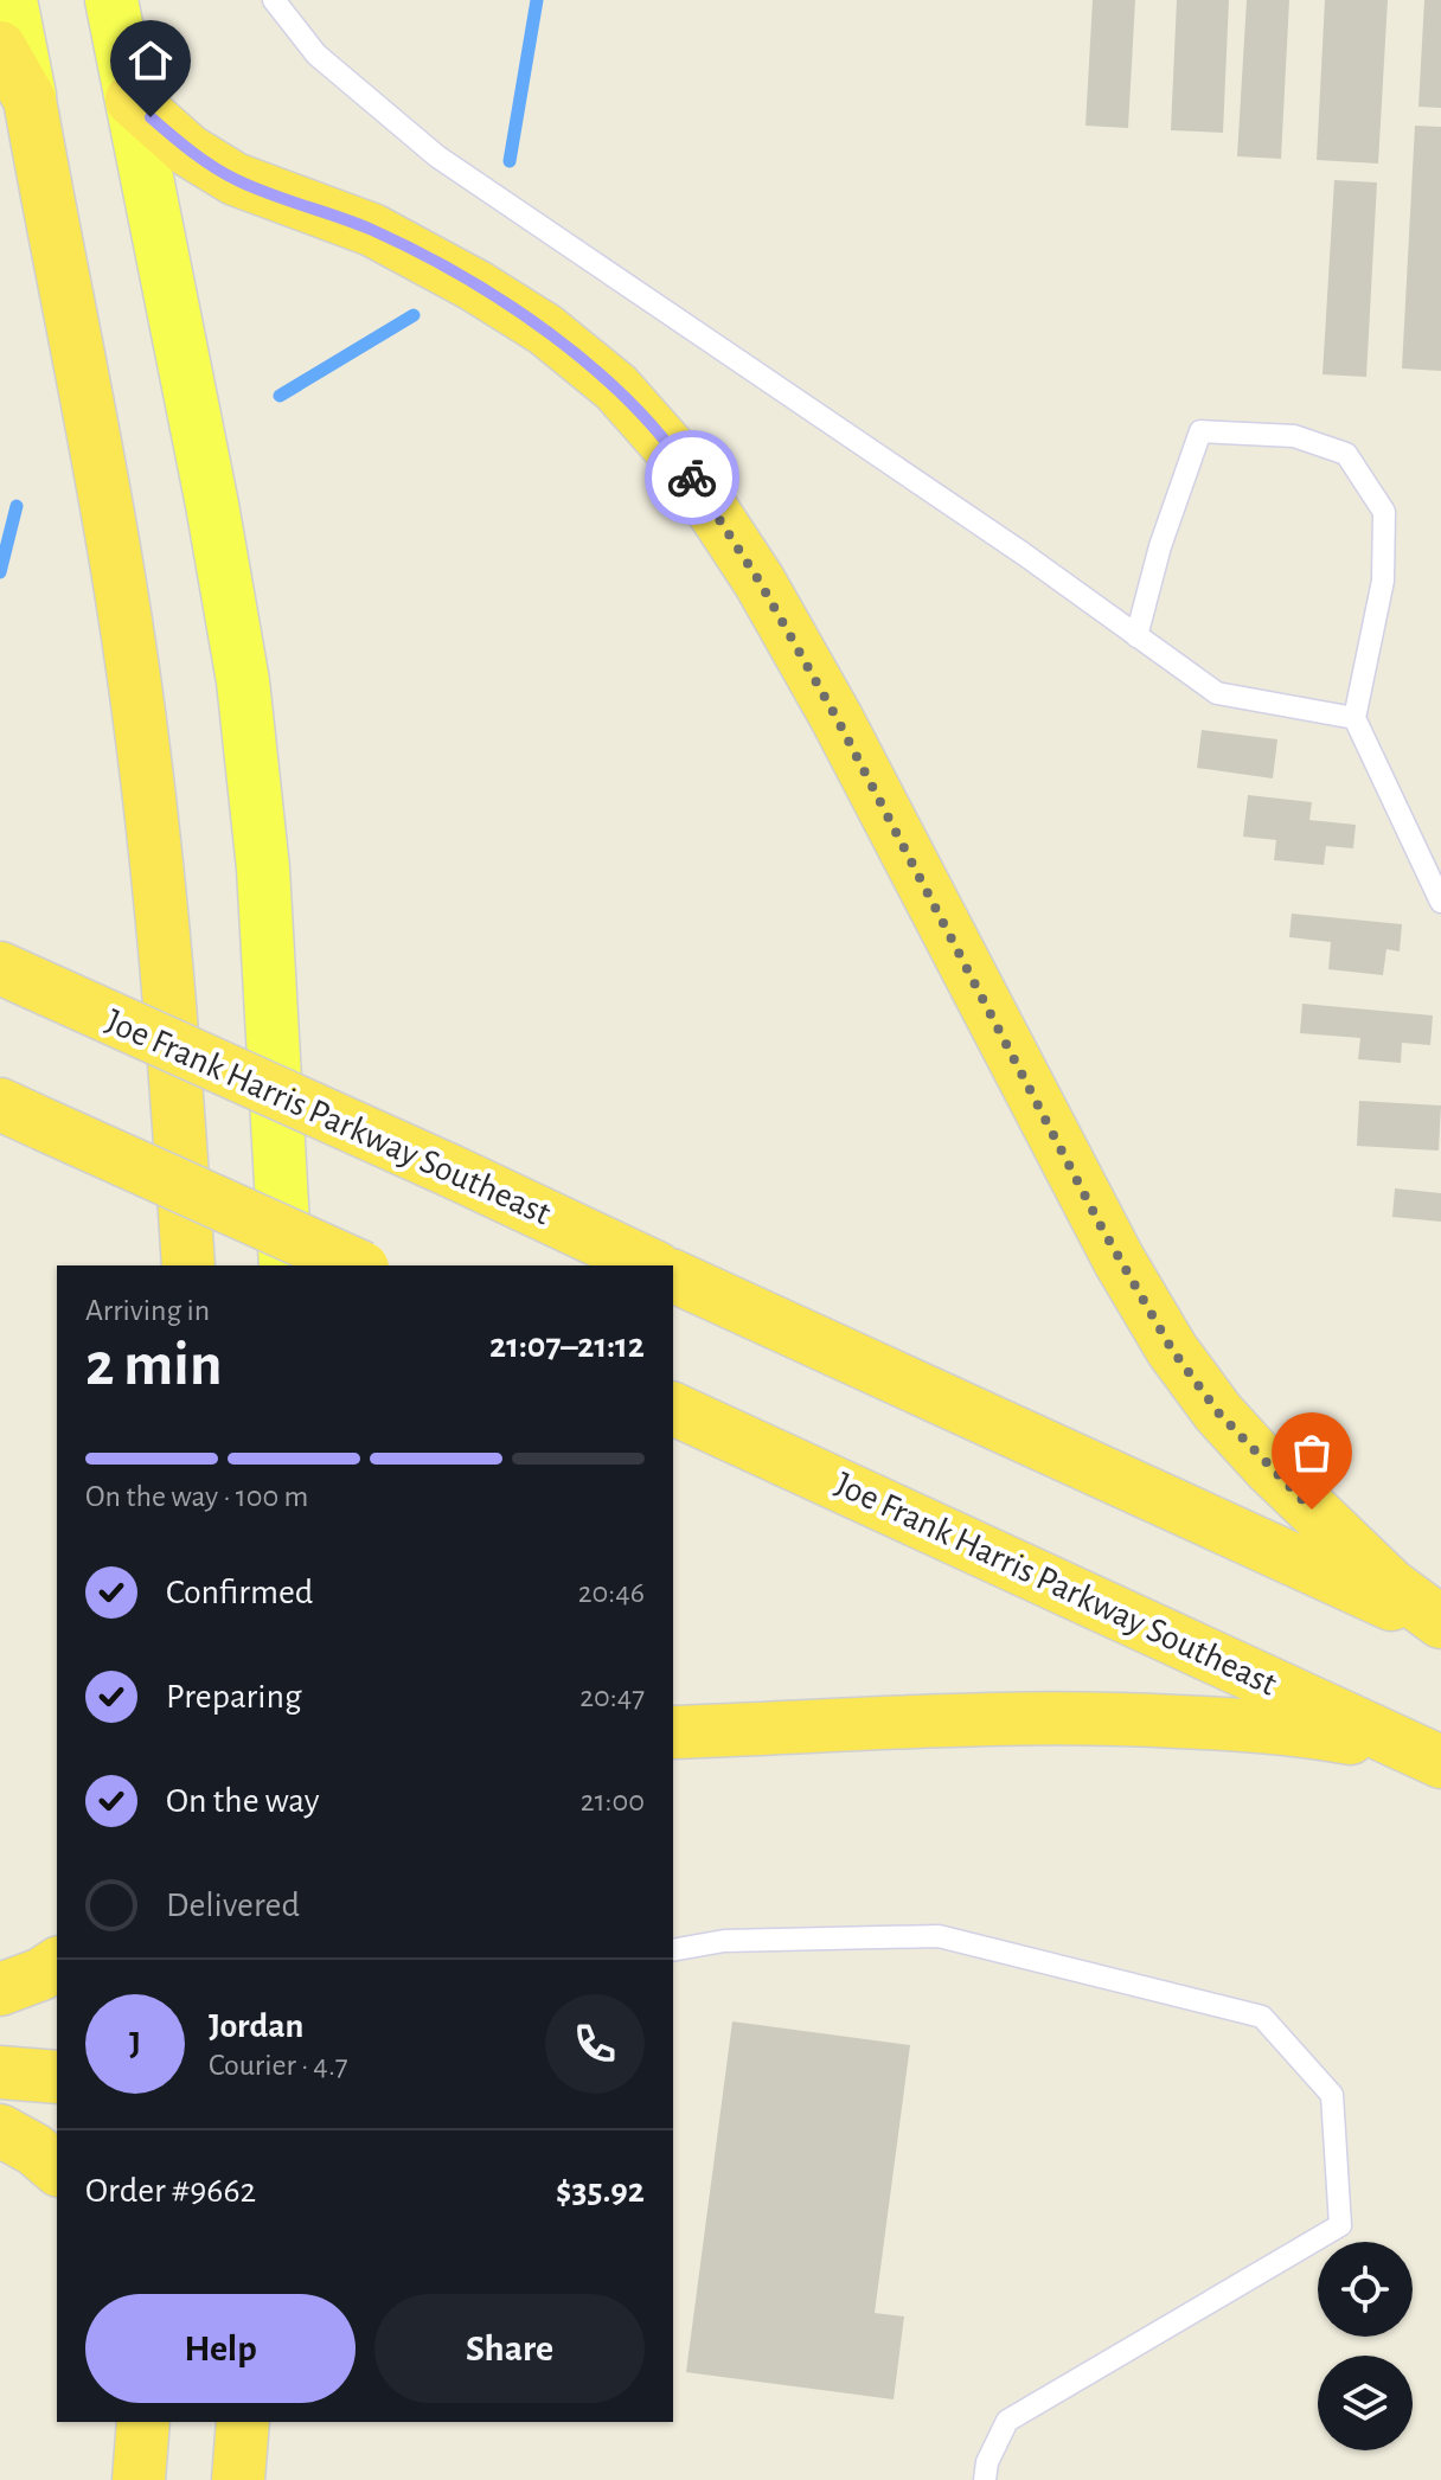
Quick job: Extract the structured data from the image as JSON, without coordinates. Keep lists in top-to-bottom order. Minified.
{"streets":{"highway":["Joe Frank Harris Parkway Southeast"]},"page":{"heading":["2 min","Arriving in","21:07–21:12"],"panel":["Jordan","Courier · 4.7","Order #9662","$35.92"],"bar":"On the way · 100 m","list":[["Confirmed","20:46"],["Preparing","20:47"],["On the way","21:00"],"Delivered"],"round":"J","buttons":["Help","Share"]}}
